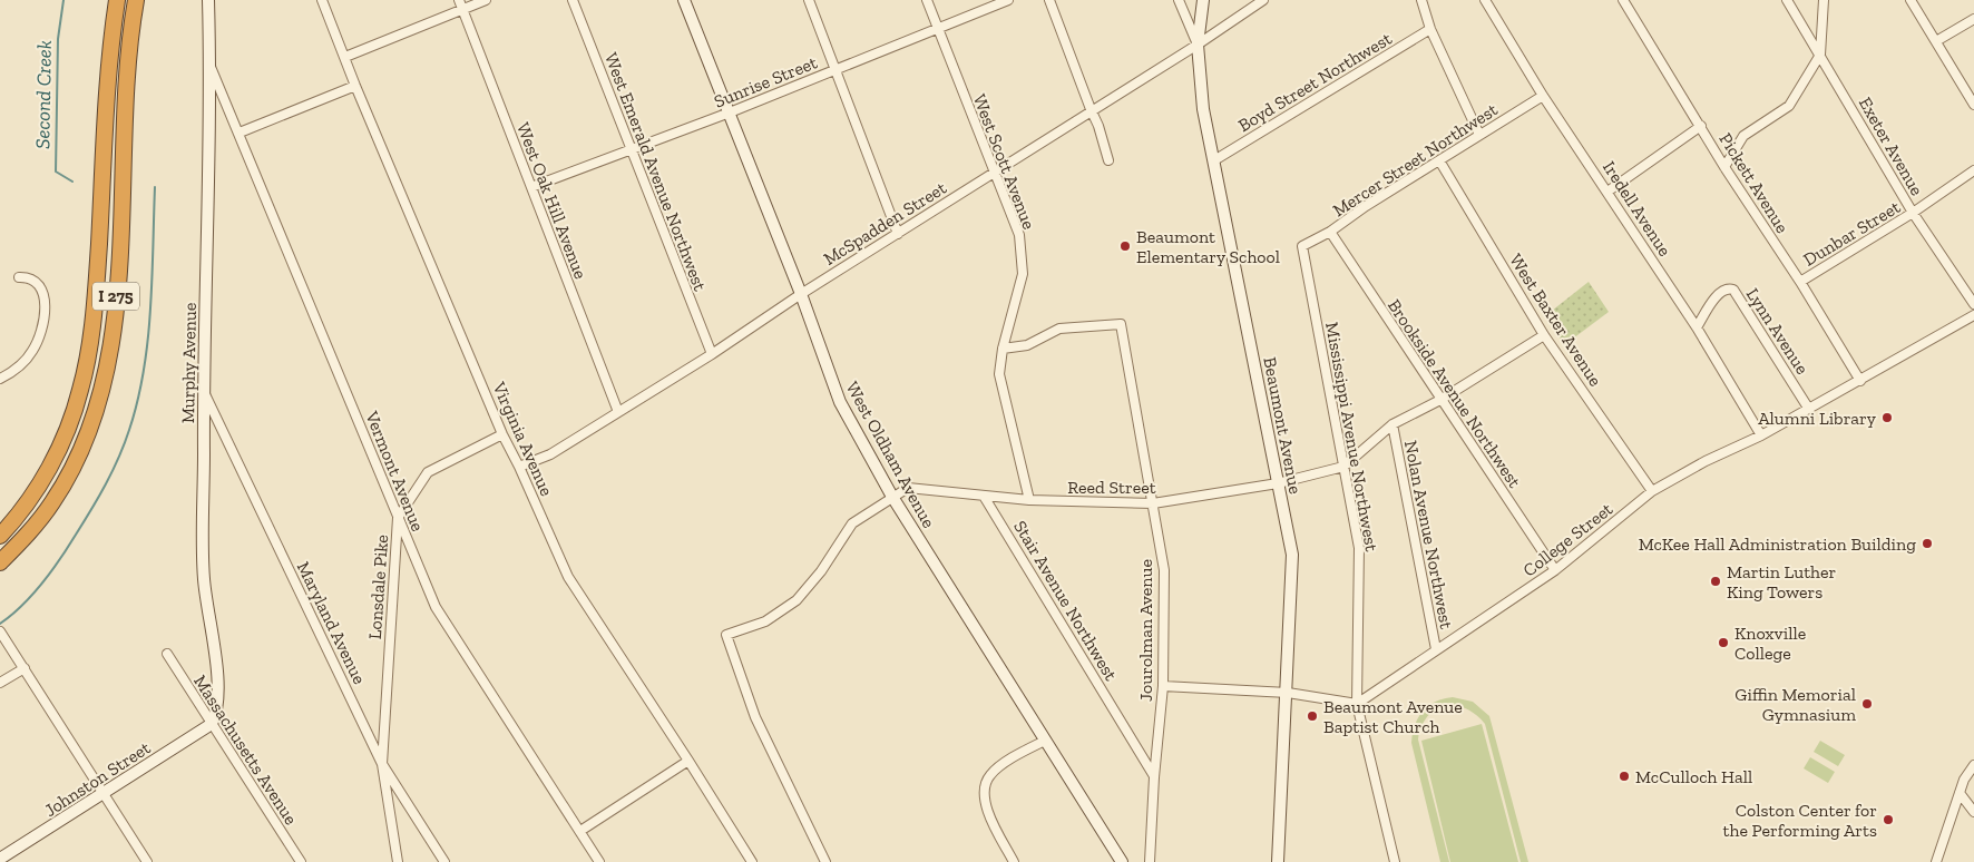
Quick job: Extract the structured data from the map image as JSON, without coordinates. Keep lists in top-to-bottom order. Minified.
{"streets":{"highway":["I 275"],"street":["Sunrise Street","Boyd Street Northwest","Exeter Avenue","Mercer Street Northwest","West Scott Avenue","West Emerald Avenue Northwest","Pickett Avenue","West Oak Hill Avenue","Iredell Avenue","McSpadden Street","Dunbar Street","West Baxter Avenue","Lynn Avenue","Murphy Avenue","Brookside Avenue Northwest","Beaumont Avenue","Mississippi Avenue Northwest","Virginia Avenue","West Oldham Avenue","Vermont Avenue","Reed Street","Nolan Avenue Northwest","College Street","Lonsdale Pike","Stair Avenue Northwest","Maryland Avenue","Jourolman Avenue","Massachusetts Avenue","Johnston Street"]},"crossings":[["Sunrise Street","West Scott Avenue"],["Sunrise Street","West Emerald Avenue Northwest"],["Sunrise Street","West Oak Hill Avenue"],["Sunrise Street","West Oldham Avenue"],["Boyd Street Northwest","Beaumont Avenue"],["Exeter Avenue","Dunbar Street"],["Mercer Street Northwest","Iredell Avenue"],["Mercer Street Northwest","West Baxter Avenue"],["Mercer Street Northwest","Brookside Avenue Northwest"],["Mercer Street Northwest","Mississippi Avenue Northwest"],["West Scott Avenue","McSpadden Street"],["West Scott Avenue","Reed Street"],["West Scott Avenue","Jourolman Avenue"],["West Emerald Avenue Northwest","McSpadden Street"],["Pickett Avenue","Dunbar Street"],["Pickett Avenue","College Street"],["West Oak Hill Avenue","McSpadden Street"],["Iredell Avenue","Lynn Avenue"],["Iredell Avenue","College Street"],["McSpadden Street","Beaumont Avenue"],["McSpadden Street","Virginia Avenue"],["McSpadden Street","West Oldham Avenue"],["West Baxter Avenue","Reed Street"],["West Baxter Avenue","College Street"],["Lynn Avenue","College Street"],["Murphy Avenue","Vermont Avenue"],["Murphy Avenue","Maryland Avenue"],["Murphy Avenue","Massachusetts Avenue"],["Murphy Avenue","Johnston Street"],["Brookside Avenue Northwest","Reed Street"],["Brookside Avenue Northwest","College Street"],["Beaumont Avenue","Reed Street"],["Mississippi Avenue Northwest","Reed Street"],["Mississippi Avenue Northwest","College Street"],["Virginia Avenue","Lonsdale Pike"],["West Oldham Avenue","Reed Street"],["Vermont Avenue","Lonsdale Pike"],["Reed Street","Nolan Avenue Northwest"],["Reed Street","Stair Avenue Northwest"],["Reed Street","Jourolman Avenue"],["Nolan Avenue Northwest","College Street"],["Lonsdale Pike","Maryland Avenue"],["Stair Avenue Northwest","Jourolman Avenue"],["Massachusetts Avenue","Johnston Street"]],"water":["Second Creek"],"places":["Beaumont Elementary School","Alumni Library","McKee Hall Administration Building","Martin Luther King Towers","Knoxville College","Giffin Memorial Gymnasium","Beaumont Avenue Baptist Church","McCulloch Hall","Colston Center for the Performing Arts"]}
